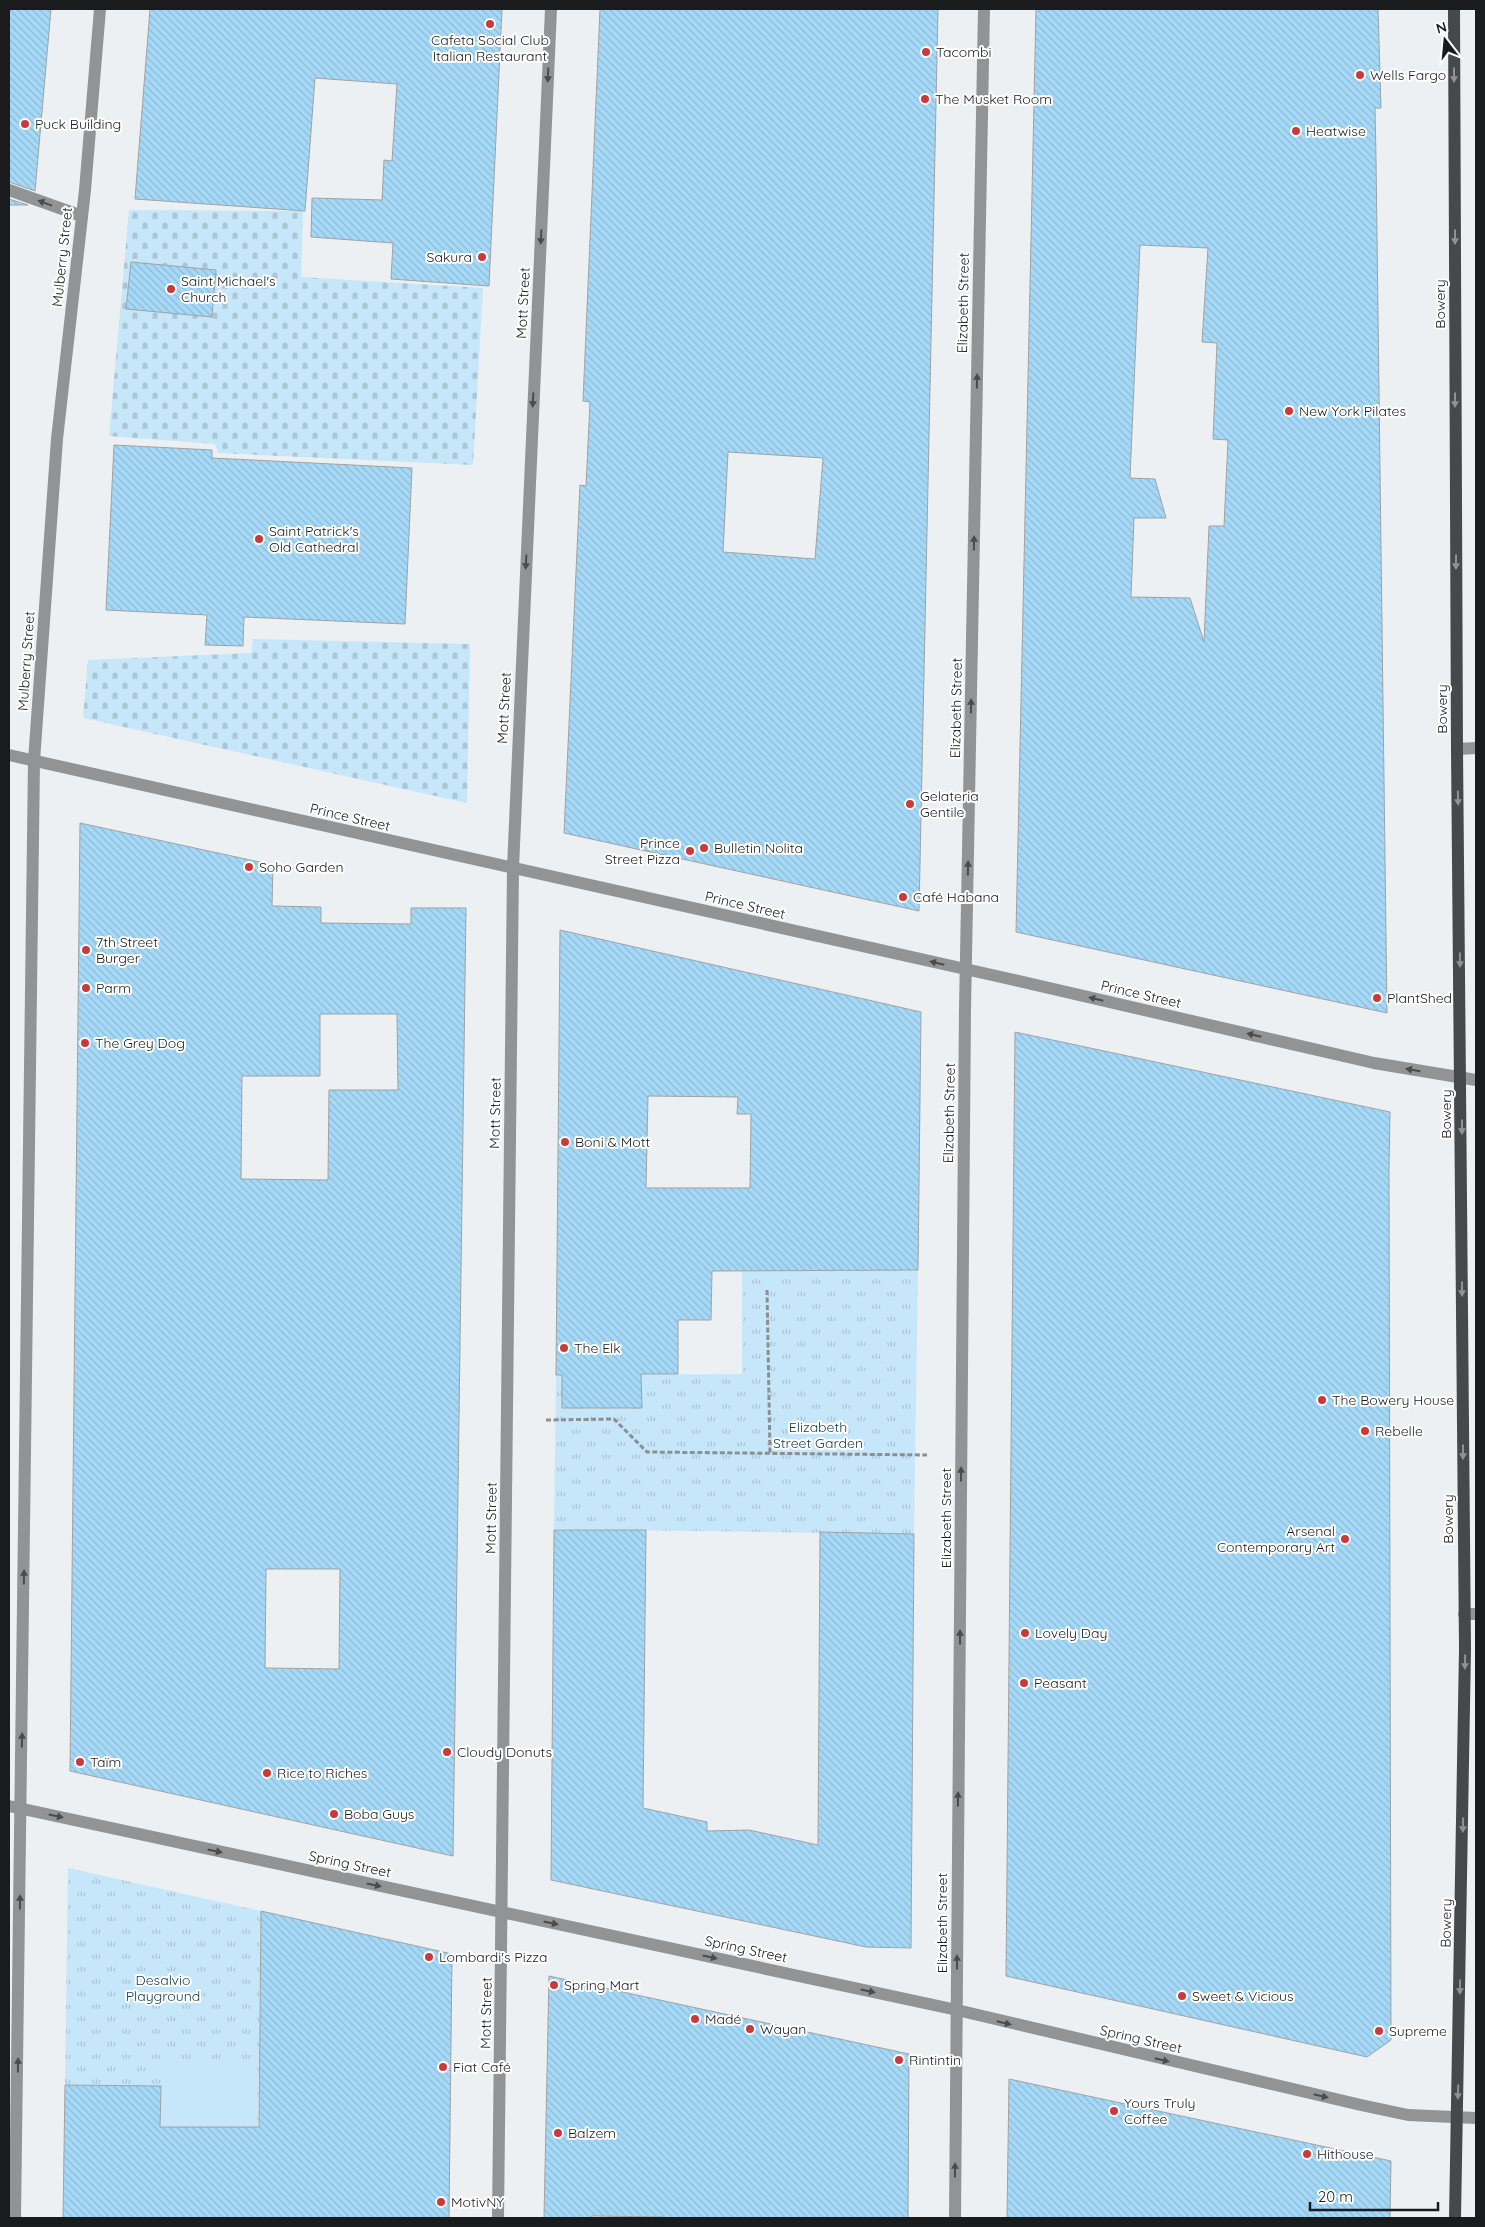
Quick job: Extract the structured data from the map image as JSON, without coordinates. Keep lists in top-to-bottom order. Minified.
{"streets":{"main road":["Bowery"],"street":["Mulberry Street","Mott Street","Elizabeth Street","Prince Street","Spring Street"]},"crossings":[["Mulberry Street","Prince Street"],["Mulberry Street","Spring Street"],["Mott Street","Prince Street"],["Mott Street","Spring Street"],["Elizabeth Street","Prince Street"],["Elizabeth Street","Spring Street"],["Bowery","Prince Street"],["Bowery","Spring Street"]],"one_way":["Mulberry Street","Mott Street","Elizabeth Street","Bowery","Prince Street","Spring Street"],"parks":["Elizabeth Street Garden","Desalvio Playground"],"places":["Cafeta Social Club Italian Restaurant","Tacombi","Wells Fargo","The Musket Room","Puck Building","Heatwise","Sakura","Saint Michael's Church","New York Pilates","Saint Patrick's Old Cathedral","Gelateria Gentile","Bulletin Nolita","Prince Street Pizza","Soho Garden","Café Habana","7th Street Burger","Parm","PlantShed","The Grey Dog","Boni & Mott","The Elk","The Bowery House","Rebelle","Arsenal Contemporary Art","Lovely Day","Peasant","Cloudy Donuts","Taïm","Rice to Riches","Boba Guys","Lombardi's Pizza","Spring Mart","Sweet & Vicious","Madé","Wayan","Supreme","Rintintin","Fiat Café","Yours Truly Coffee","Balzem","Hithouse","MotivNY"],"scale_bar":"20 m","north":"top"}
